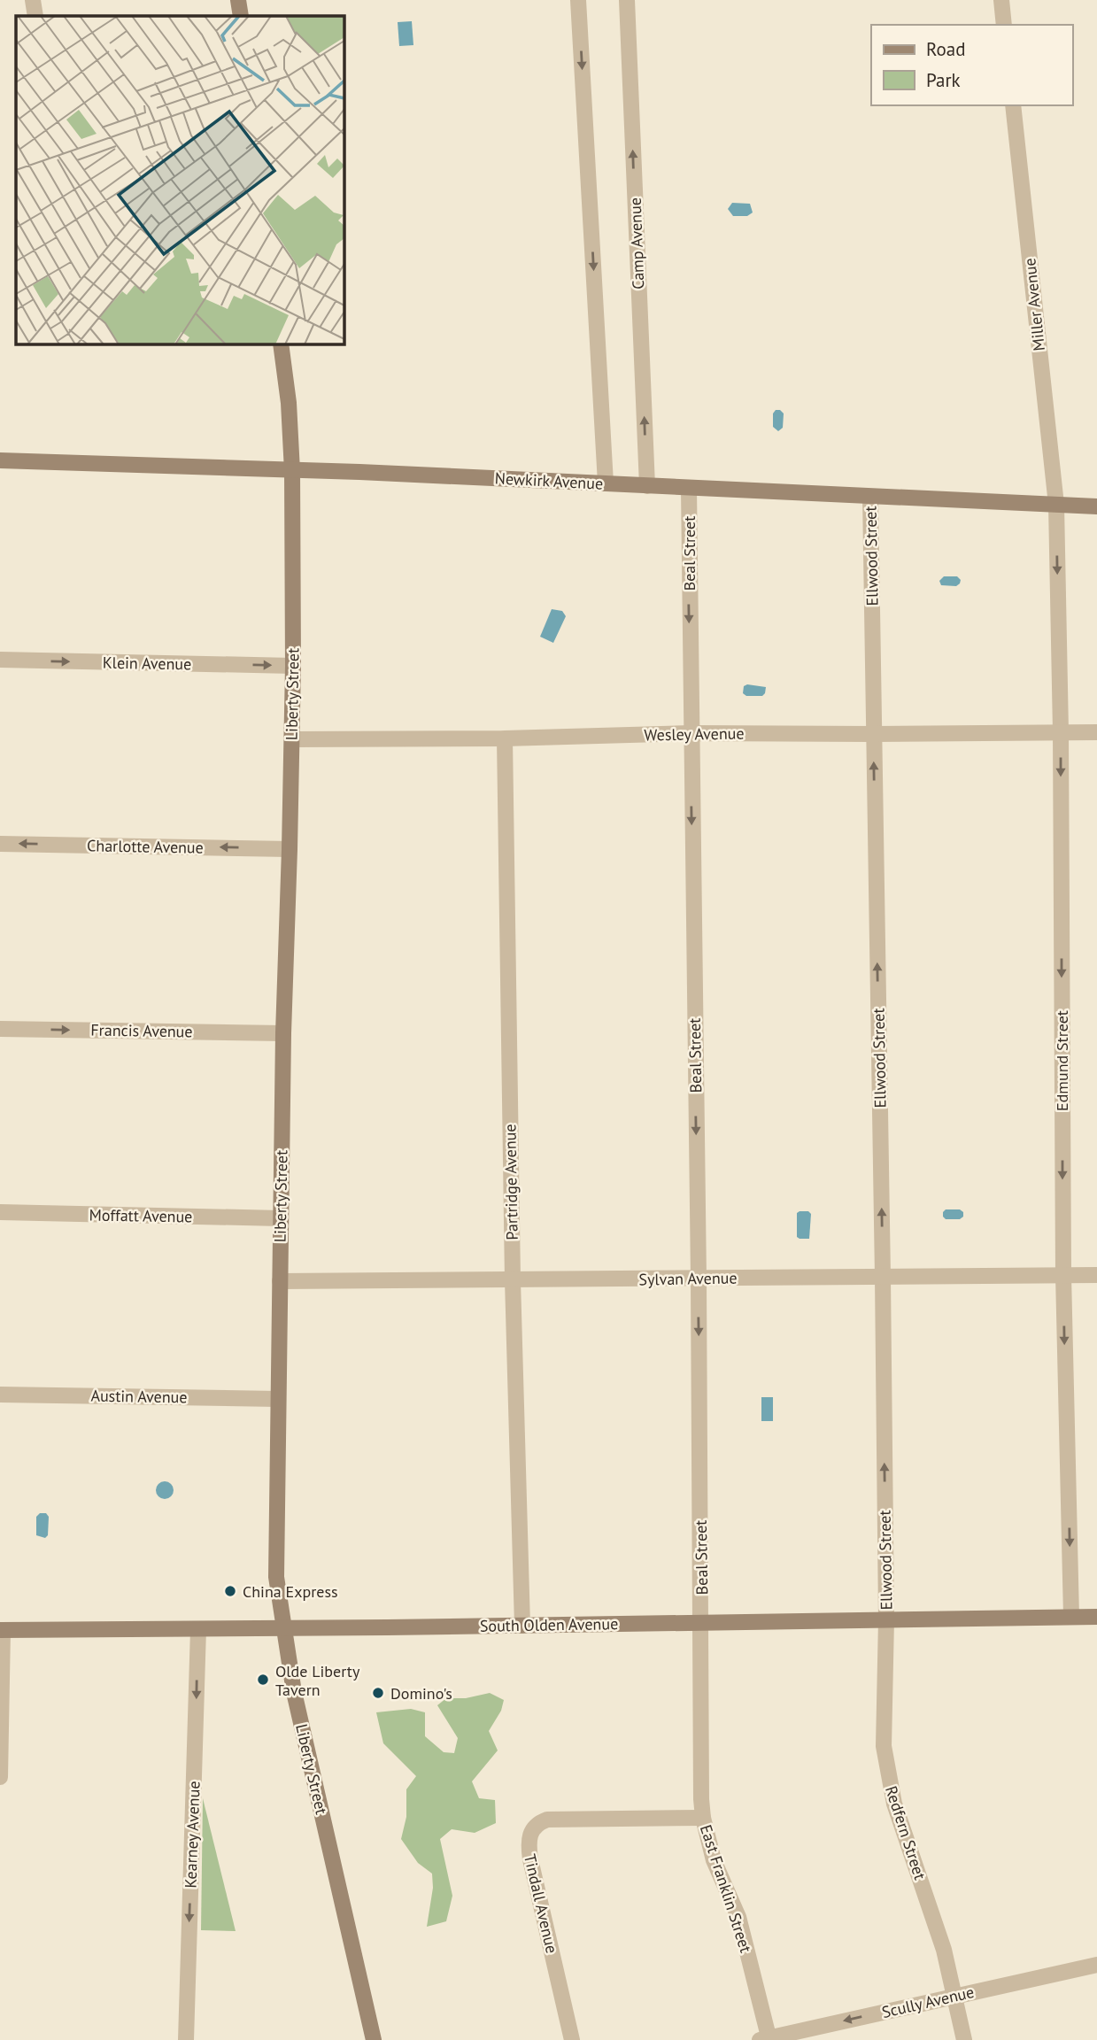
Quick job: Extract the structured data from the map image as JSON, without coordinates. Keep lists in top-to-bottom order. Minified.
{"streets":{"street":["Camp Avenue","Miller Avenue","Newkirk Avenue","Beal Street","Ellwood Street","Klein Avenue","Liberty Street","Wesley Avenue","Charlotte Avenue","Francis Avenue","Edmund Street","Partridge Avenue","Moffatt Avenue","Sylvan Avenue","Austin Avenue","South Olden Avenue","Redfern Street","Kearney Avenue","East Franklin Street","Tindall Avenue","Scully Avenue"]},"crossings":[["Camp Avenue","Newkirk Avenue"],["Miller Avenue","Newkirk Avenue"],["Miller Avenue","Edmund Street"],["Newkirk Avenue","Beal Street"],["Newkirk Avenue","Ellwood Street"],["Newkirk Avenue","Liberty Street"],["Newkirk Avenue","Edmund Street"],["Beal Street","Wesley Avenue"],["Beal Street","Sylvan Avenue"],["Beal Street","South Olden Avenue"],["Beal Street","East Franklin Street"],["Ellwood Street","Wesley Avenue"],["Ellwood Street","Sylvan Avenue"],["Ellwood Street","South Olden Avenue"],["Ellwood Street","Redfern Street"],["Klein Avenue","Liberty Street"],["Liberty Street","Wesley Avenue"],["Liberty Street","Charlotte Avenue"],["Liberty Street","Francis Avenue"],["Liberty Street","Moffatt Avenue"],["Liberty Street","Sylvan Avenue"],["Liberty Street","Austin Avenue"],["Liberty Street","South Olden Avenue"],["Wesley Avenue","Edmund Street"],["Wesley Avenue","Partridge Avenue"],["Edmund Street","Sylvan Avenue"],["Edmund Street","South Olden Avenue"],["Partridge Avenue","Sylvan Avenue"],["Partridge Avenue","South Olden Avenue"],["South Olden Avenue","Redfern Street"],["South Olden Avenue","Kearney Avenue"],["South Olden Avenue","East Franklin Street"],["Redfern Street","Scully Avenue"],["East Franklin Street","Tindall Avenue"],["East Franklin Street","Scully Avenue"]],"one_way":["Beal Street","Ellwood Street","Klein Avenue","Charlotte Avenue","Francis Avenue","Edmund Street","Kearney Avenue","Scully Avenue"],"places":["China Express","Olde Liberty Tavern","Domino's"],"legend":["Road","Park"]}
